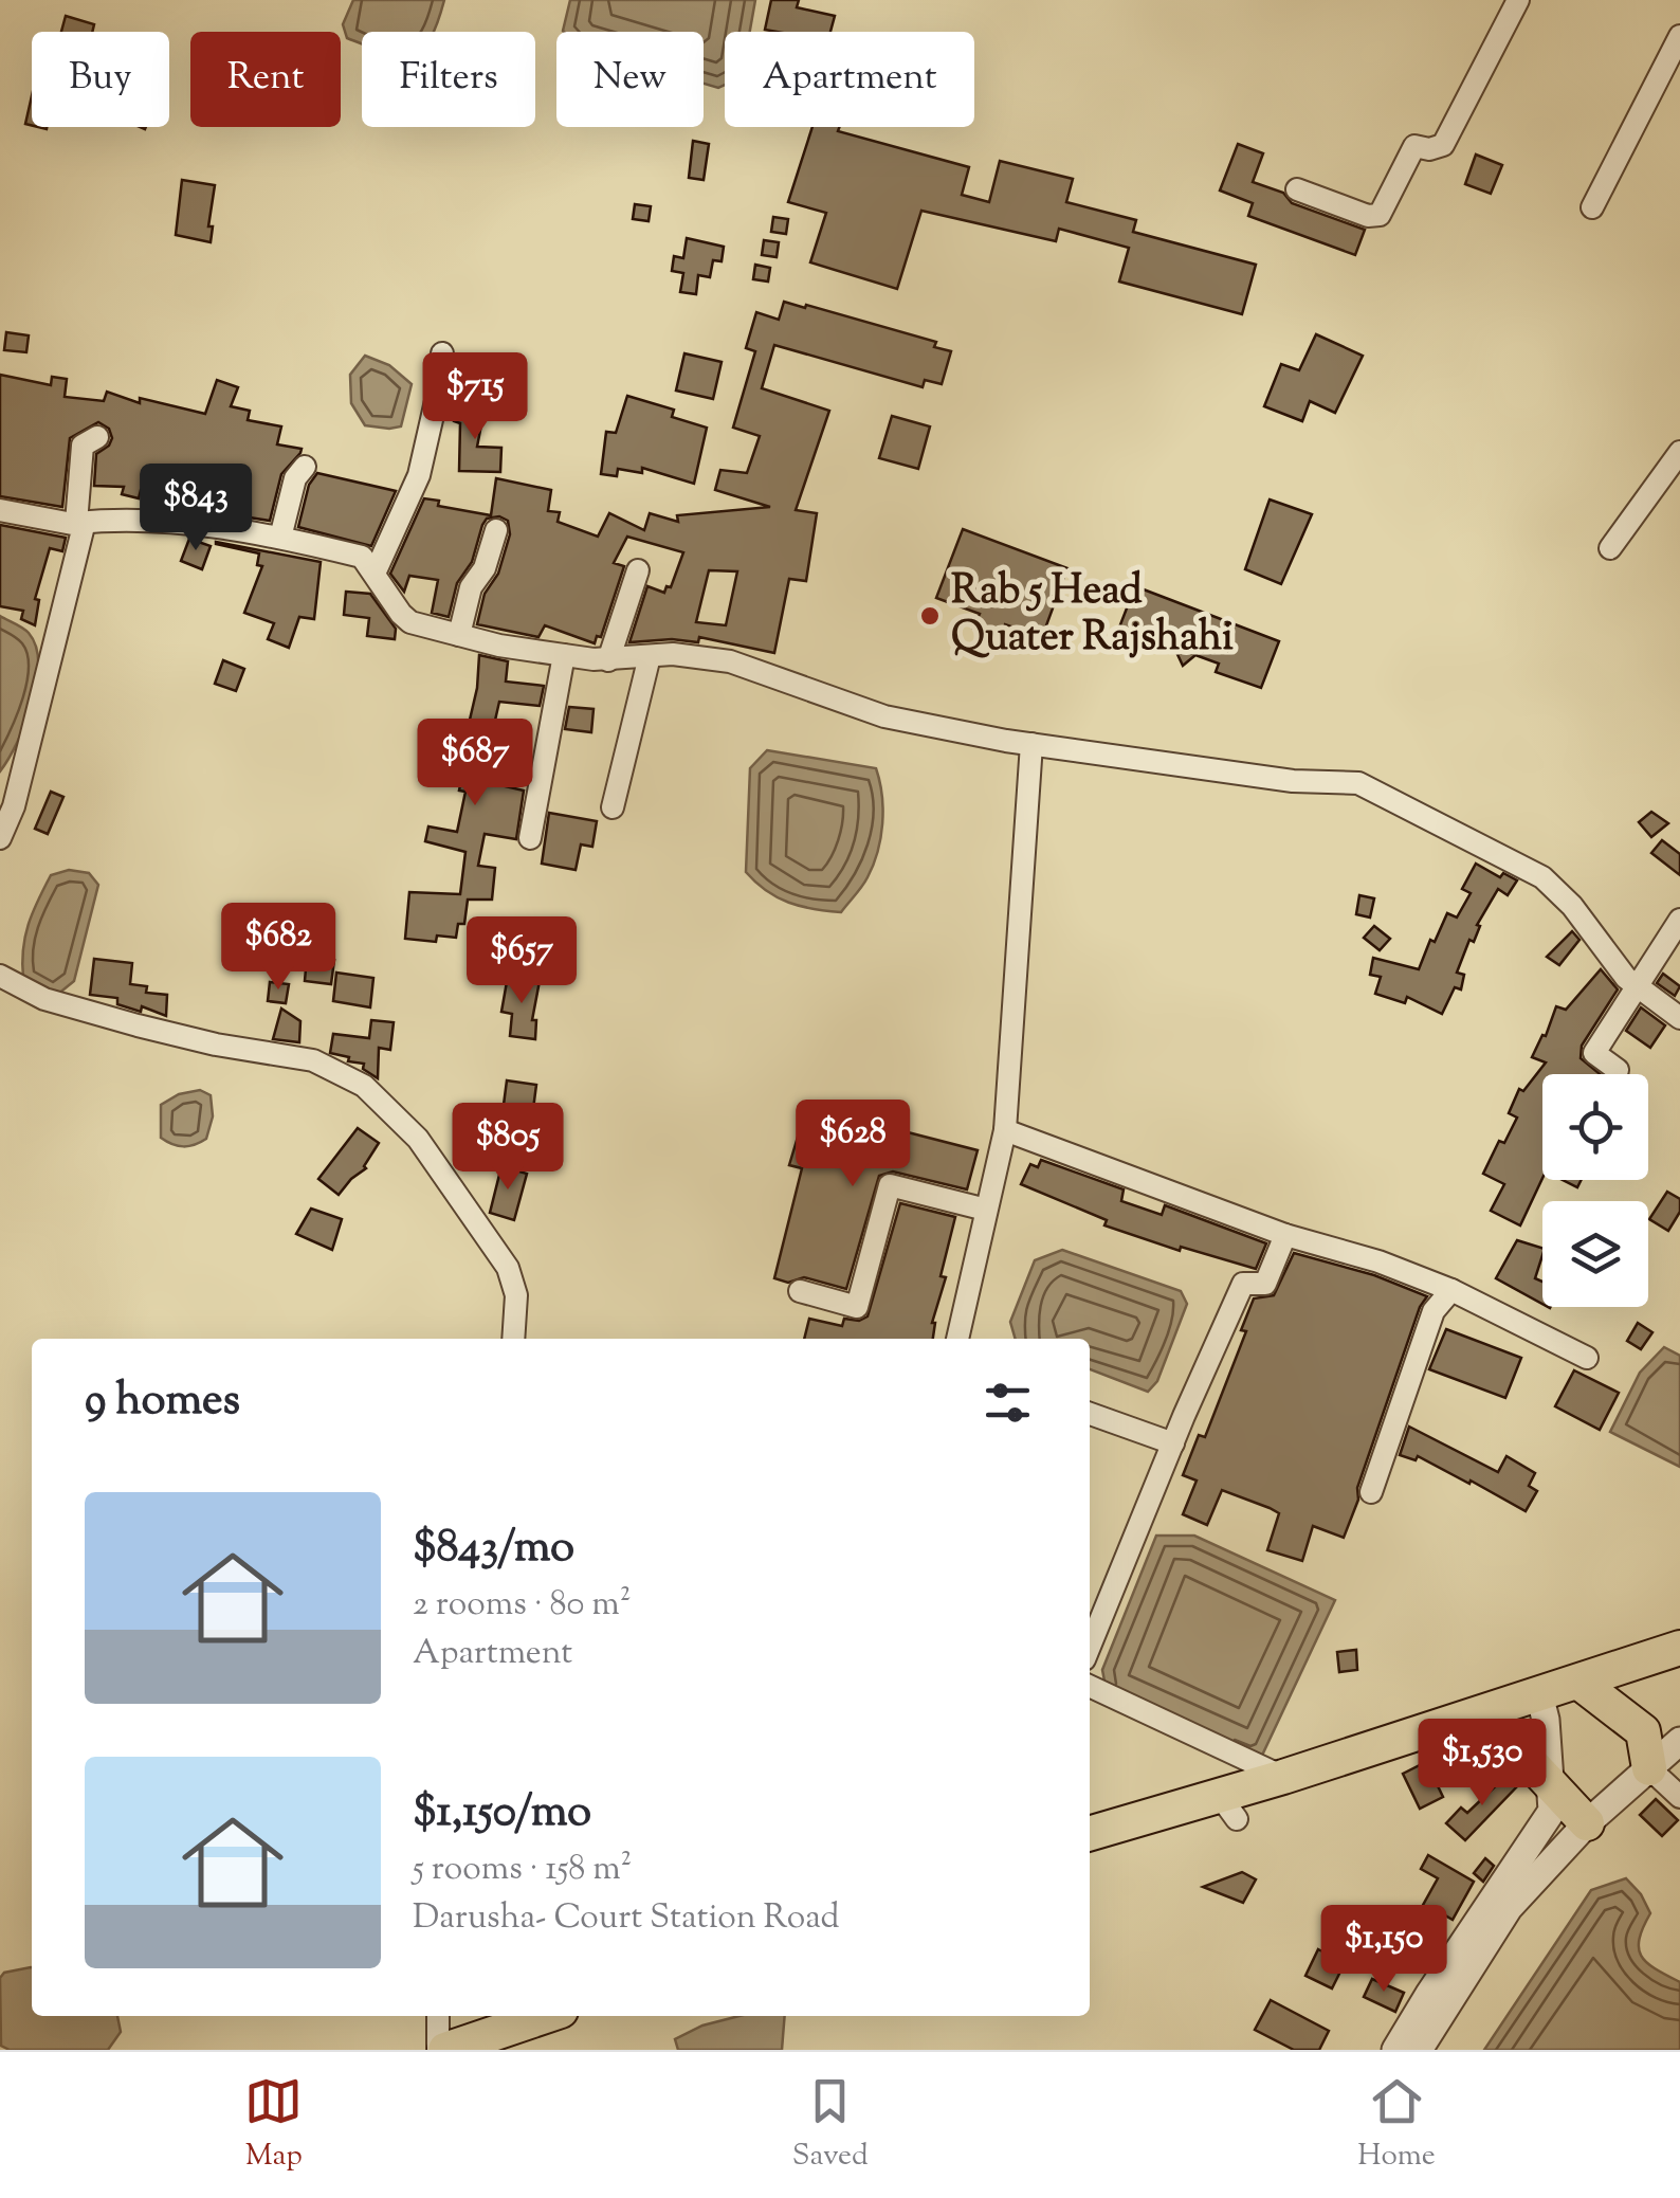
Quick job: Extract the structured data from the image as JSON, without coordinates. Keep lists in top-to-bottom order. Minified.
{"places":["Rab 5 Head Quater Rajshahi"],"page":{"chip":["Buy","Rent","Filters","New","Apartment"],"price":["$715","$843","$687","$682","$657","$628","$805","$1,530","$1,150"],"heading":"9 homes","list":[{"name":"$843/mo","note":"2 rooms · 80 m² · Apartment"},{"name":"$1,150/mo","note":"5 rooms · 158 m² · Darusha- Court Station Road"}],"tabs":["Map","Saved","Home"]}}
